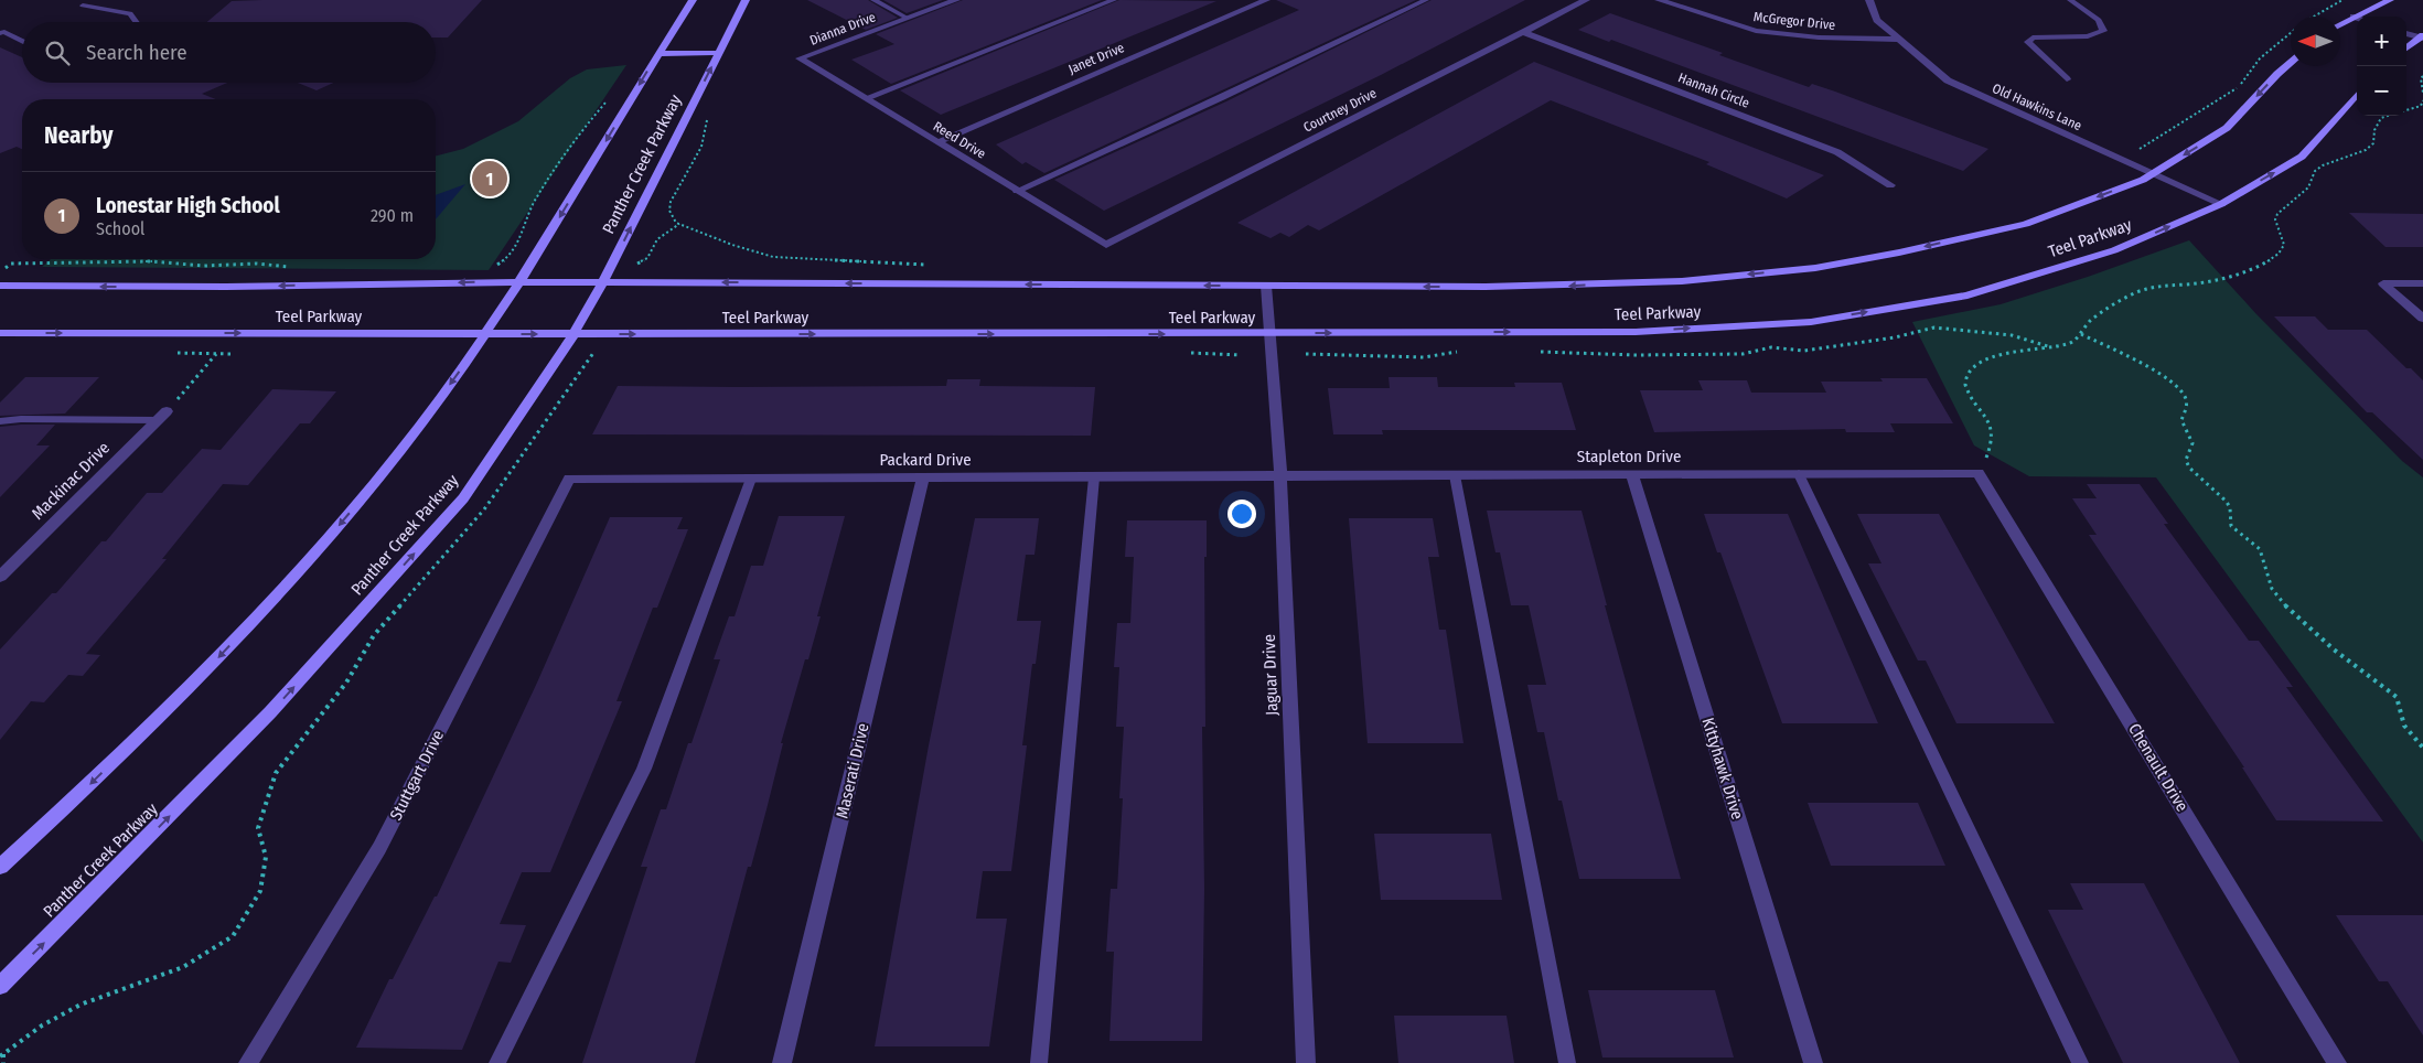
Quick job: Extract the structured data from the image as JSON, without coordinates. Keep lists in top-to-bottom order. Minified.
{"streets":{"main road":["Panther Creek Parkway","Teel Parkway"],"street":["McGregor Drive","Dianna Drive","Janet Drive","Hannah Circle","Old Hawkins Lane","Courtney Drive","Reed Drive","Stapleton Drive","Packard Drive","Mackinac Drive","Jaguar Drive","Chenault Drive","Kittyhawk Drive","Maserati Drive","Stuttgart Drive"]},"crossings":[["McGregor Drive","Old Hawkins Lane"],["Dianna Drive","Reed Drive"],["Janet Drive","Reed Drive"],["Hannah Circle","Courtney Drive"],["Old Hawkins Lane","Teel Parkway"],["Courtney Drive","Reed Drive"],["Panther Creek Parkway","Teel Parkway"],["Teel Parkway","Jaguar Drive"],["Stapleton Drive","Packard Drive"],["Stapleton Drive","Jaguar Drive"],["Stapleton Drive","Chenault Drive"],["Stapleton Drive","Kittyhawk Drive"],["Packard Drive","Jaguar Drive"],["Packard Drive","Maserati Drive"],["Packard Drive","Stuttgart Drive"]],"north":"left","page":{"map_buttons":["+","−"],"search":"Search here","heading":"Nearby","pins":"1","list":[{"mark":"1","name":"Lonestar High School","note":"School","value":"290 m"}]}}
